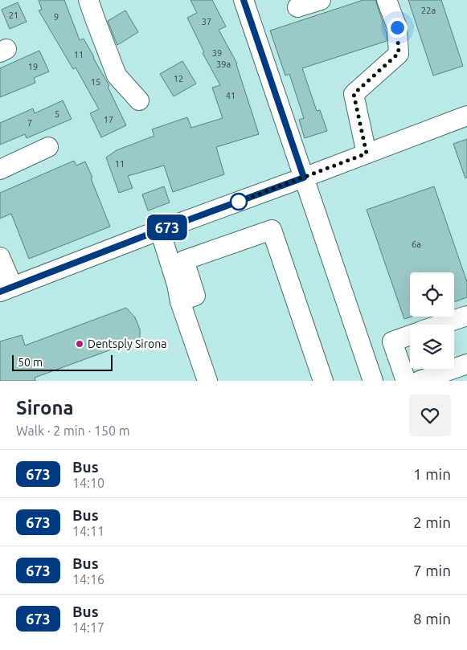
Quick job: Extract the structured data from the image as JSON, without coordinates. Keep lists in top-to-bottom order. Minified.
{"places":["Dentsply Sirona"],"lines":["bus line 673"],"house_numbers":["22a","21","9","37","39","11","39a","19","12","15","41","5","17","7","11","6a"],"scale_bar":"50 m","page":{"on_map":"673","scale":"50 m","heading":["Sirona","Walk · 2 min · 150 m"],"list":[{"mark":"673","name":"Bus","note":"14:10","value":"1 min"},{"mark":"673","name":"Bus","note":"14:11","value":"2 min"},{"mark":"673","name":"Bus","note":"14:16","value":"7 min"},{"mark":"673","name":"Bus","note":"14:17","value":"8 min"}]}}
